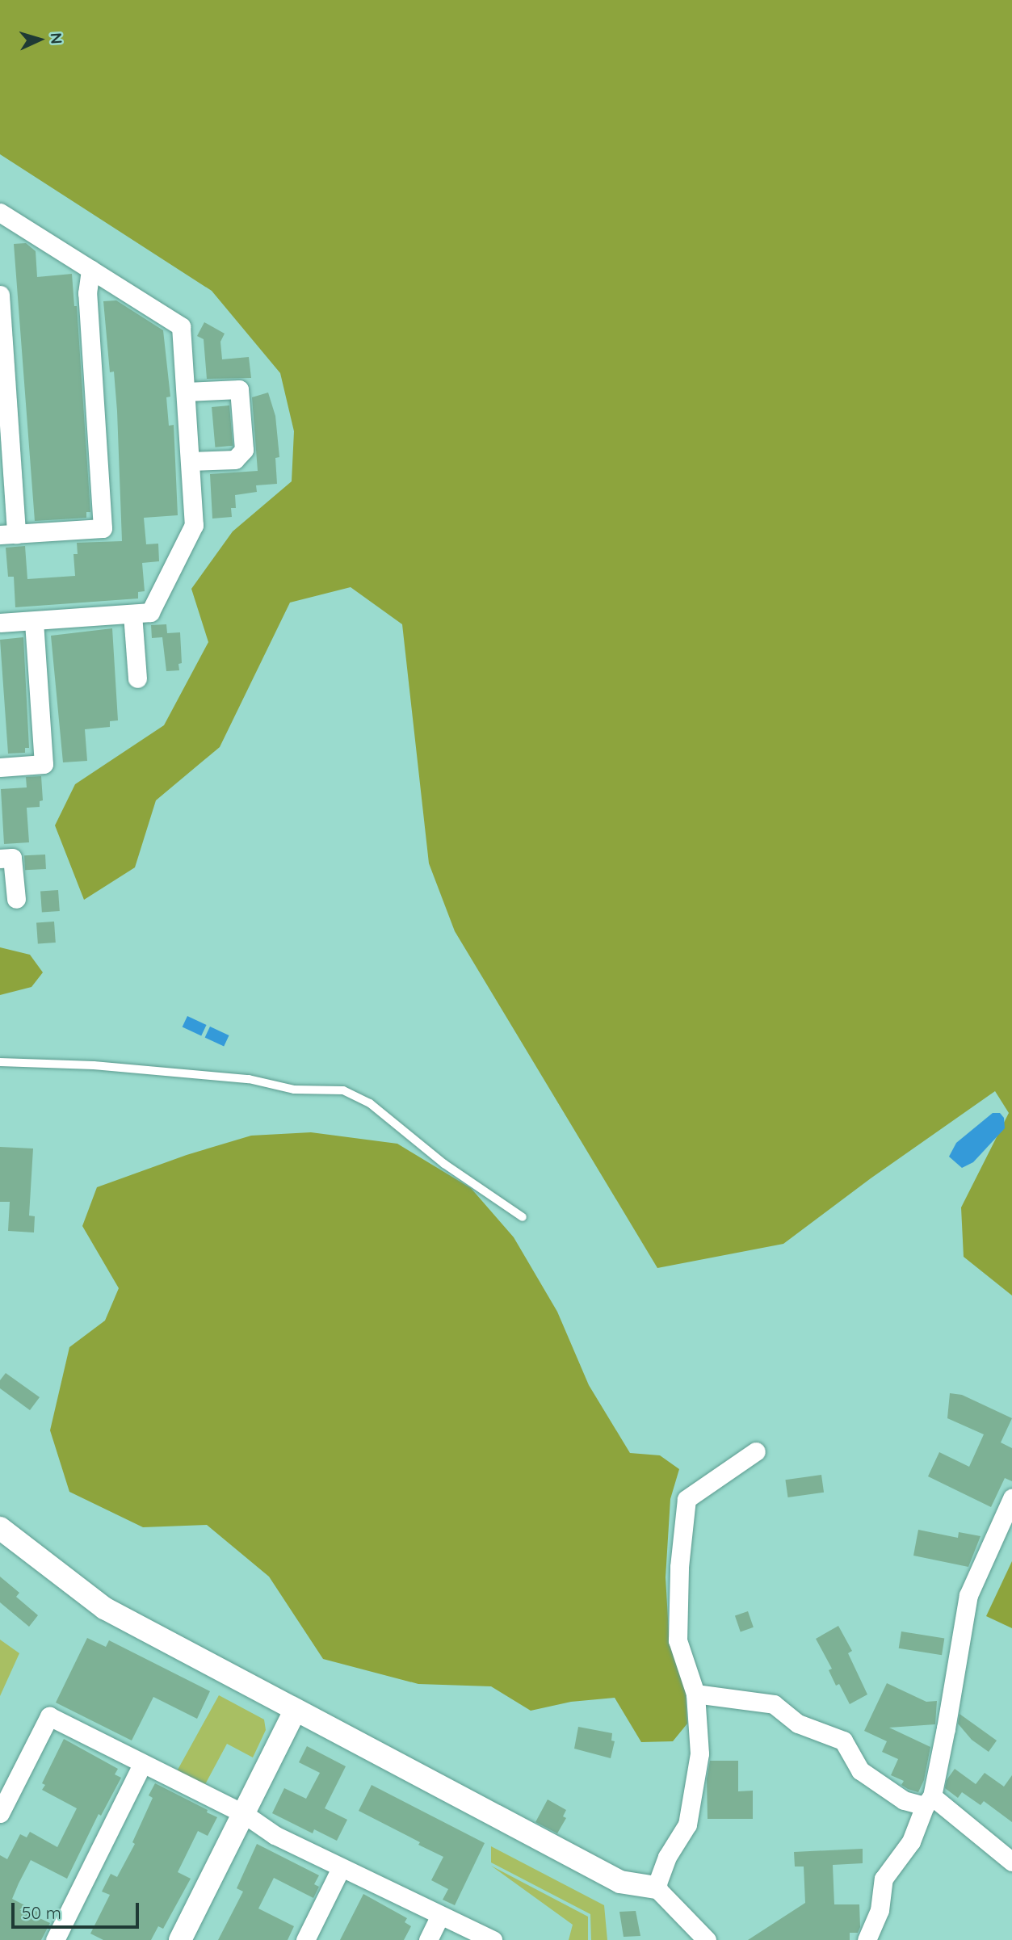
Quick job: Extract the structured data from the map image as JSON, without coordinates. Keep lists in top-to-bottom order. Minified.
{"scale_bar":"50 m","north":"right"}
